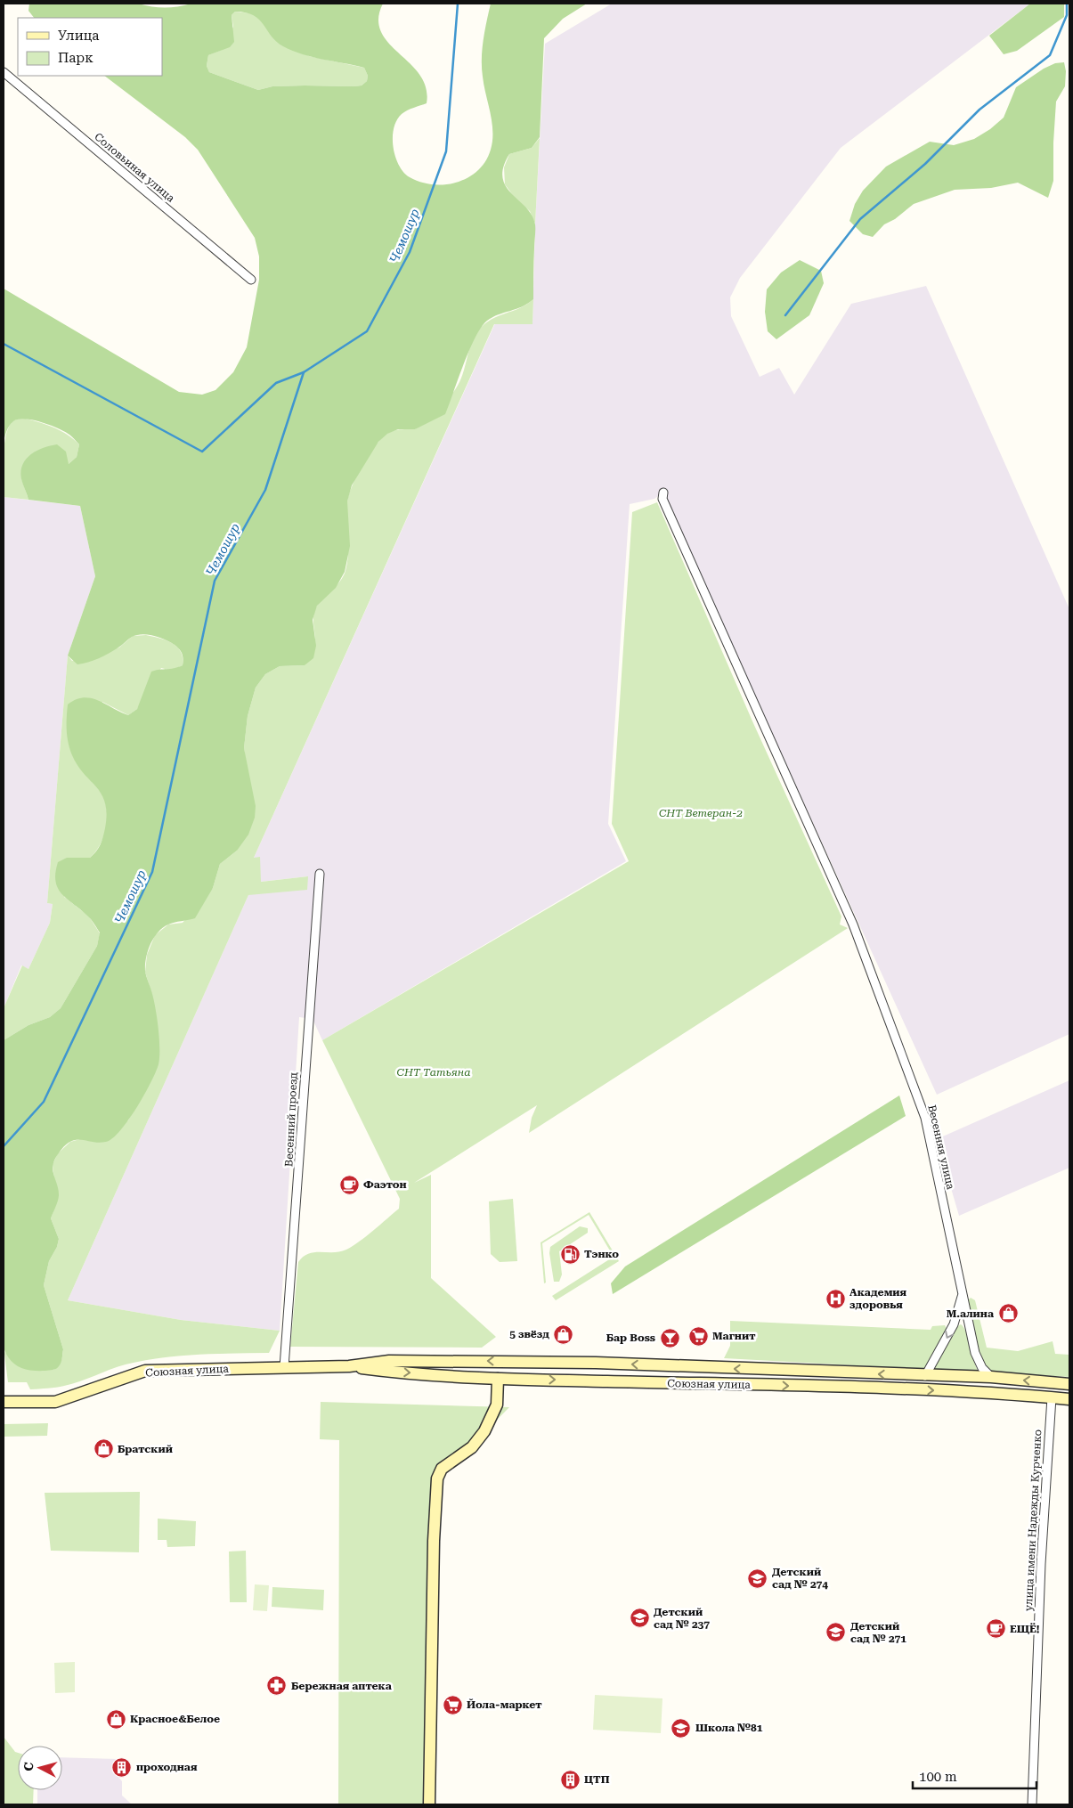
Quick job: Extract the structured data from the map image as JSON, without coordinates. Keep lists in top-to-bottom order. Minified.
{"streets":{"main road":["Союзная улица"],"street":["Соловьиная улица","Весенний проезд","Весенняя улица","улица имени Надежды Курченко"]},"crossings":[["Весенний проезд","Союзная улица"],["Весенняя улица","Союзная улица"],["Союзная улица","улица имени Надежды Курченко"]],"water":["Чемошур"],"parks":["СНТ Ветеран-2","СНТ Татьяна"],"places":{"cafe":["Фаэтон","ЕЩЁ!"],"fuel station":["Тэнко"],"hospital":["Академия здоровья"],"shop":["М.алина","5 звёзд","Братский","Красное&Белое"],"supermarket":["Магнит","Йола-маркет"],"bar":["Бар Boss"],"school or university":["Детский сад № 274","Детский сад № 237","Детский сад № 271","Школа №81"],"pharmacy":["Бережная аптека"],"building":["проходная","ЦТП"]},"legend":["Улица","Парк"],"scale_bar":"100 m","north":"left"}
